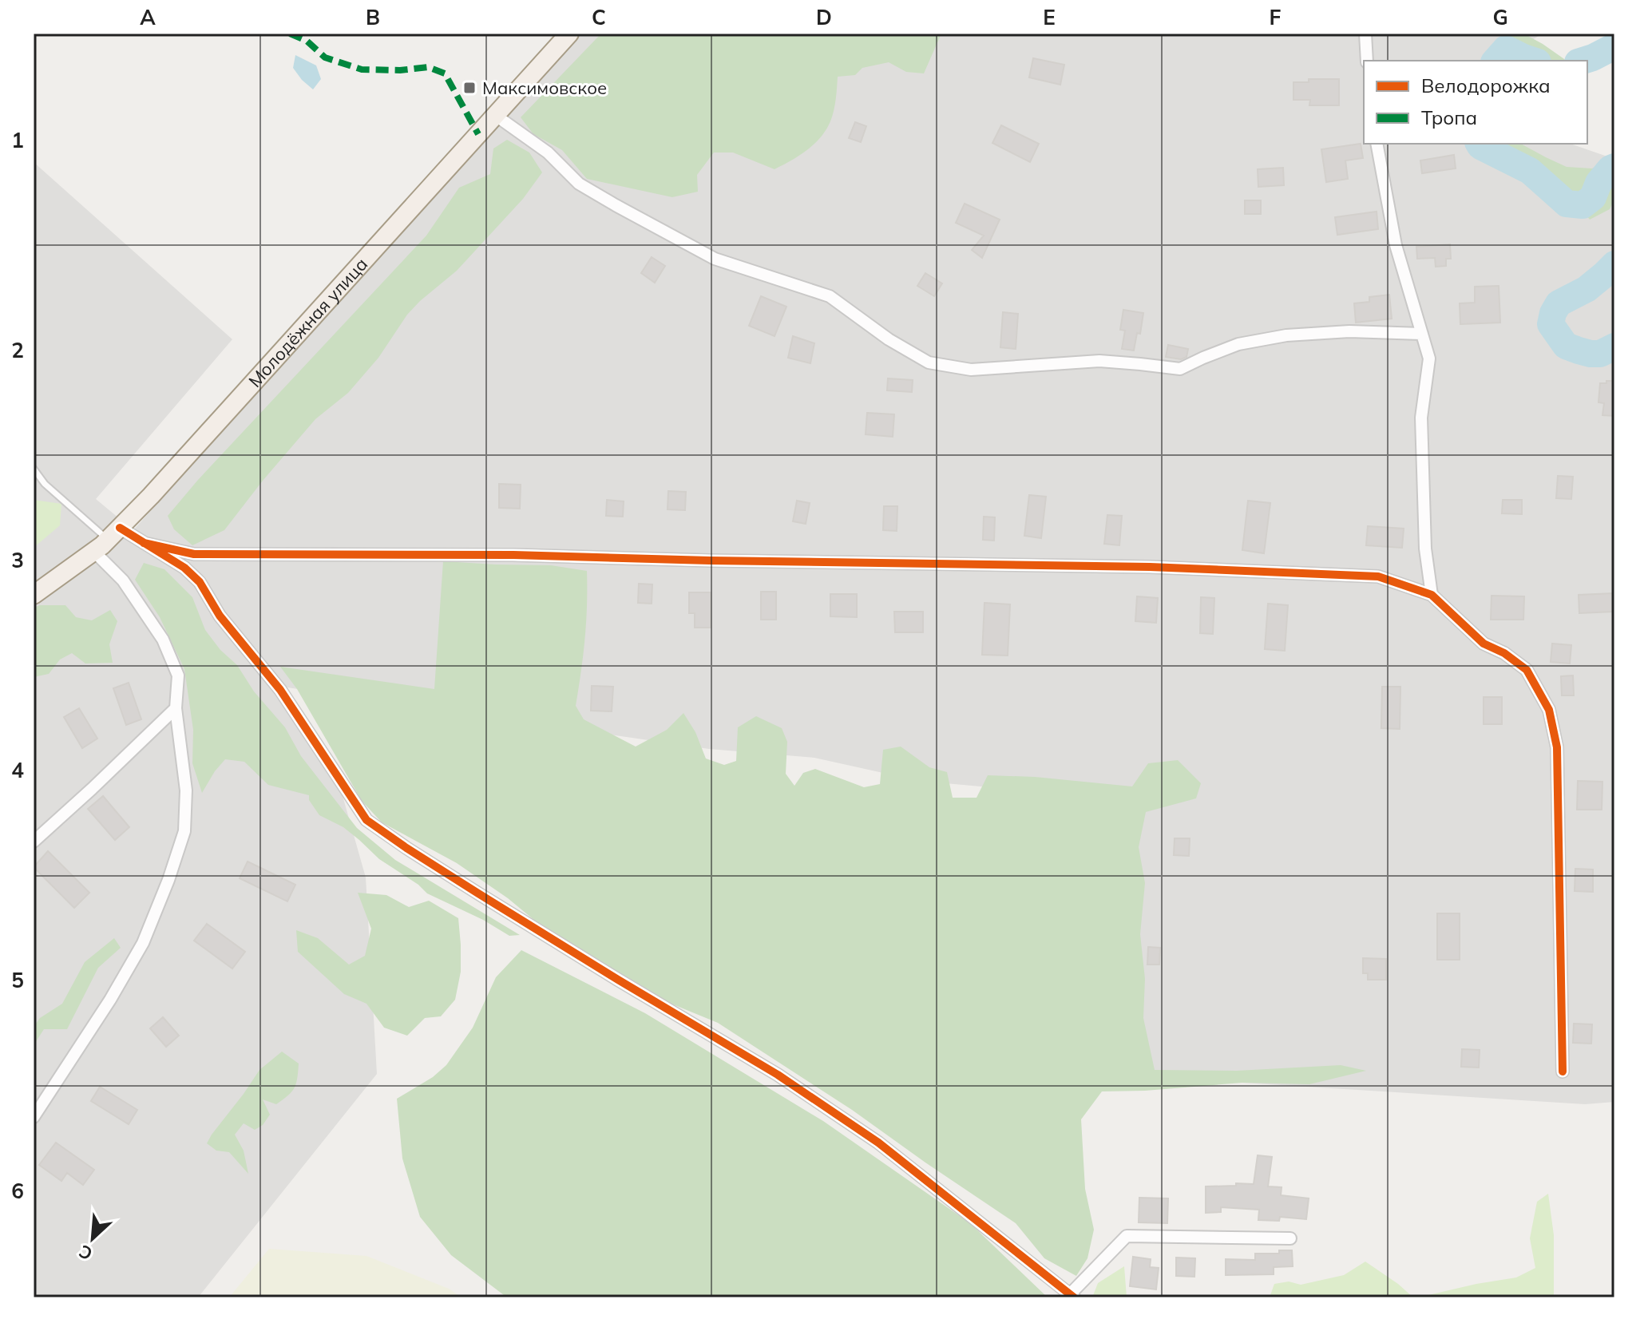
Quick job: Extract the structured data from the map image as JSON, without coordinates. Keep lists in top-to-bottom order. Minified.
{"streets":{"main road":["Молодёжная улица"]},"places":{"transit":["Максимовское"]},"legend":["Велодорожка","Тропа"],"north":"bottom left","grid":{"columns":["A","B","C","D","E","F","G"],"rows":["1","2","3","4","5","6"]}}
